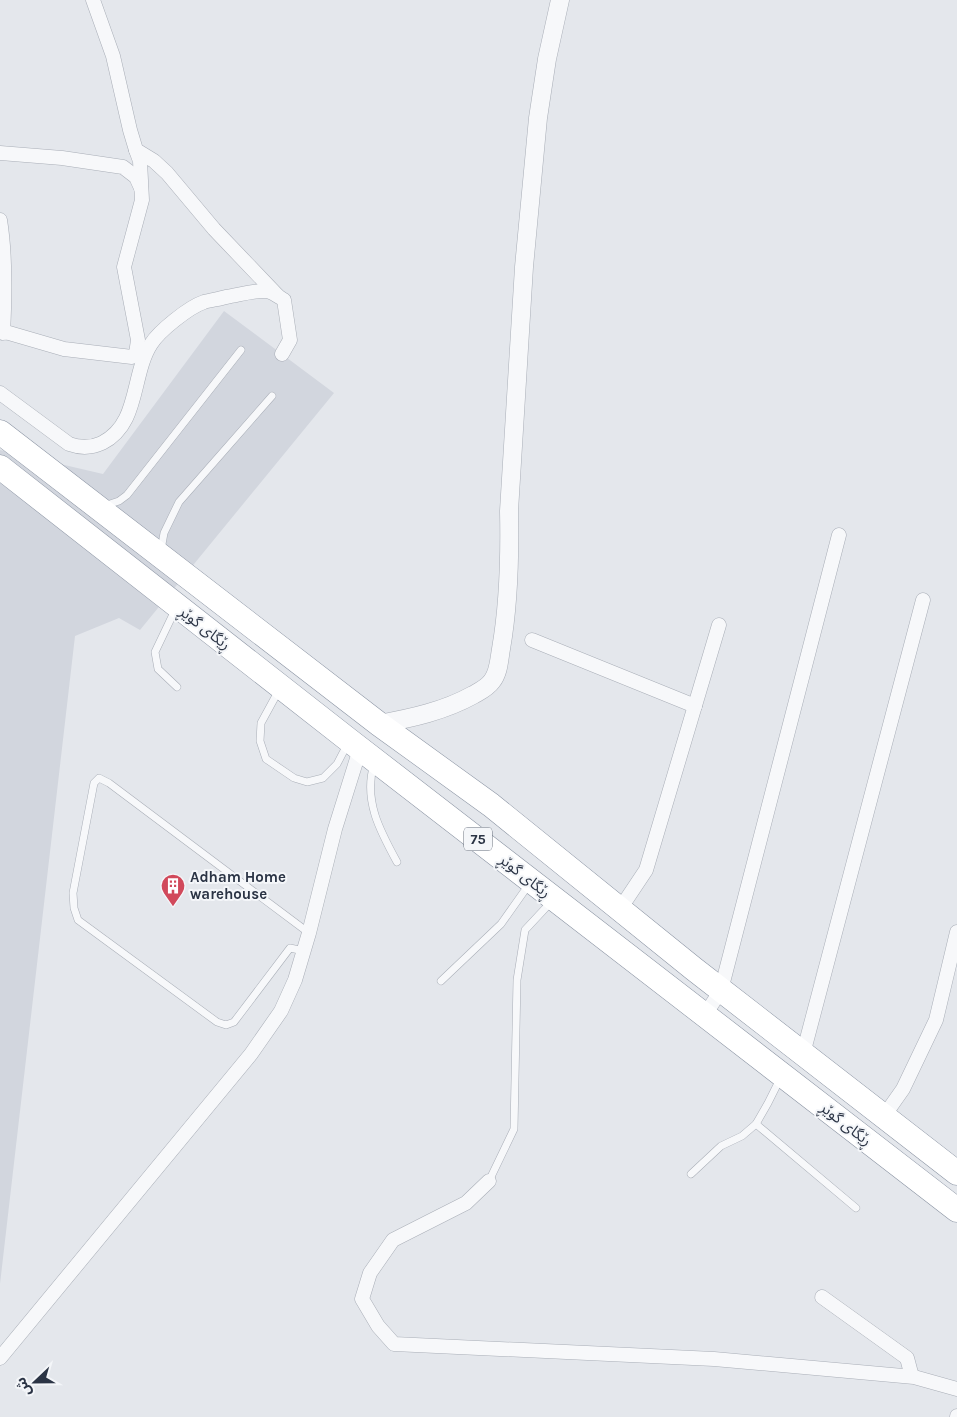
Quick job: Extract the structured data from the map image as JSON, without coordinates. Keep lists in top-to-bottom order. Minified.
{"streets":{"highway":["ڕێگای گوێڕ","75"]},"places":{"building":["Adham Home warehouse"]},"north":"left"}
